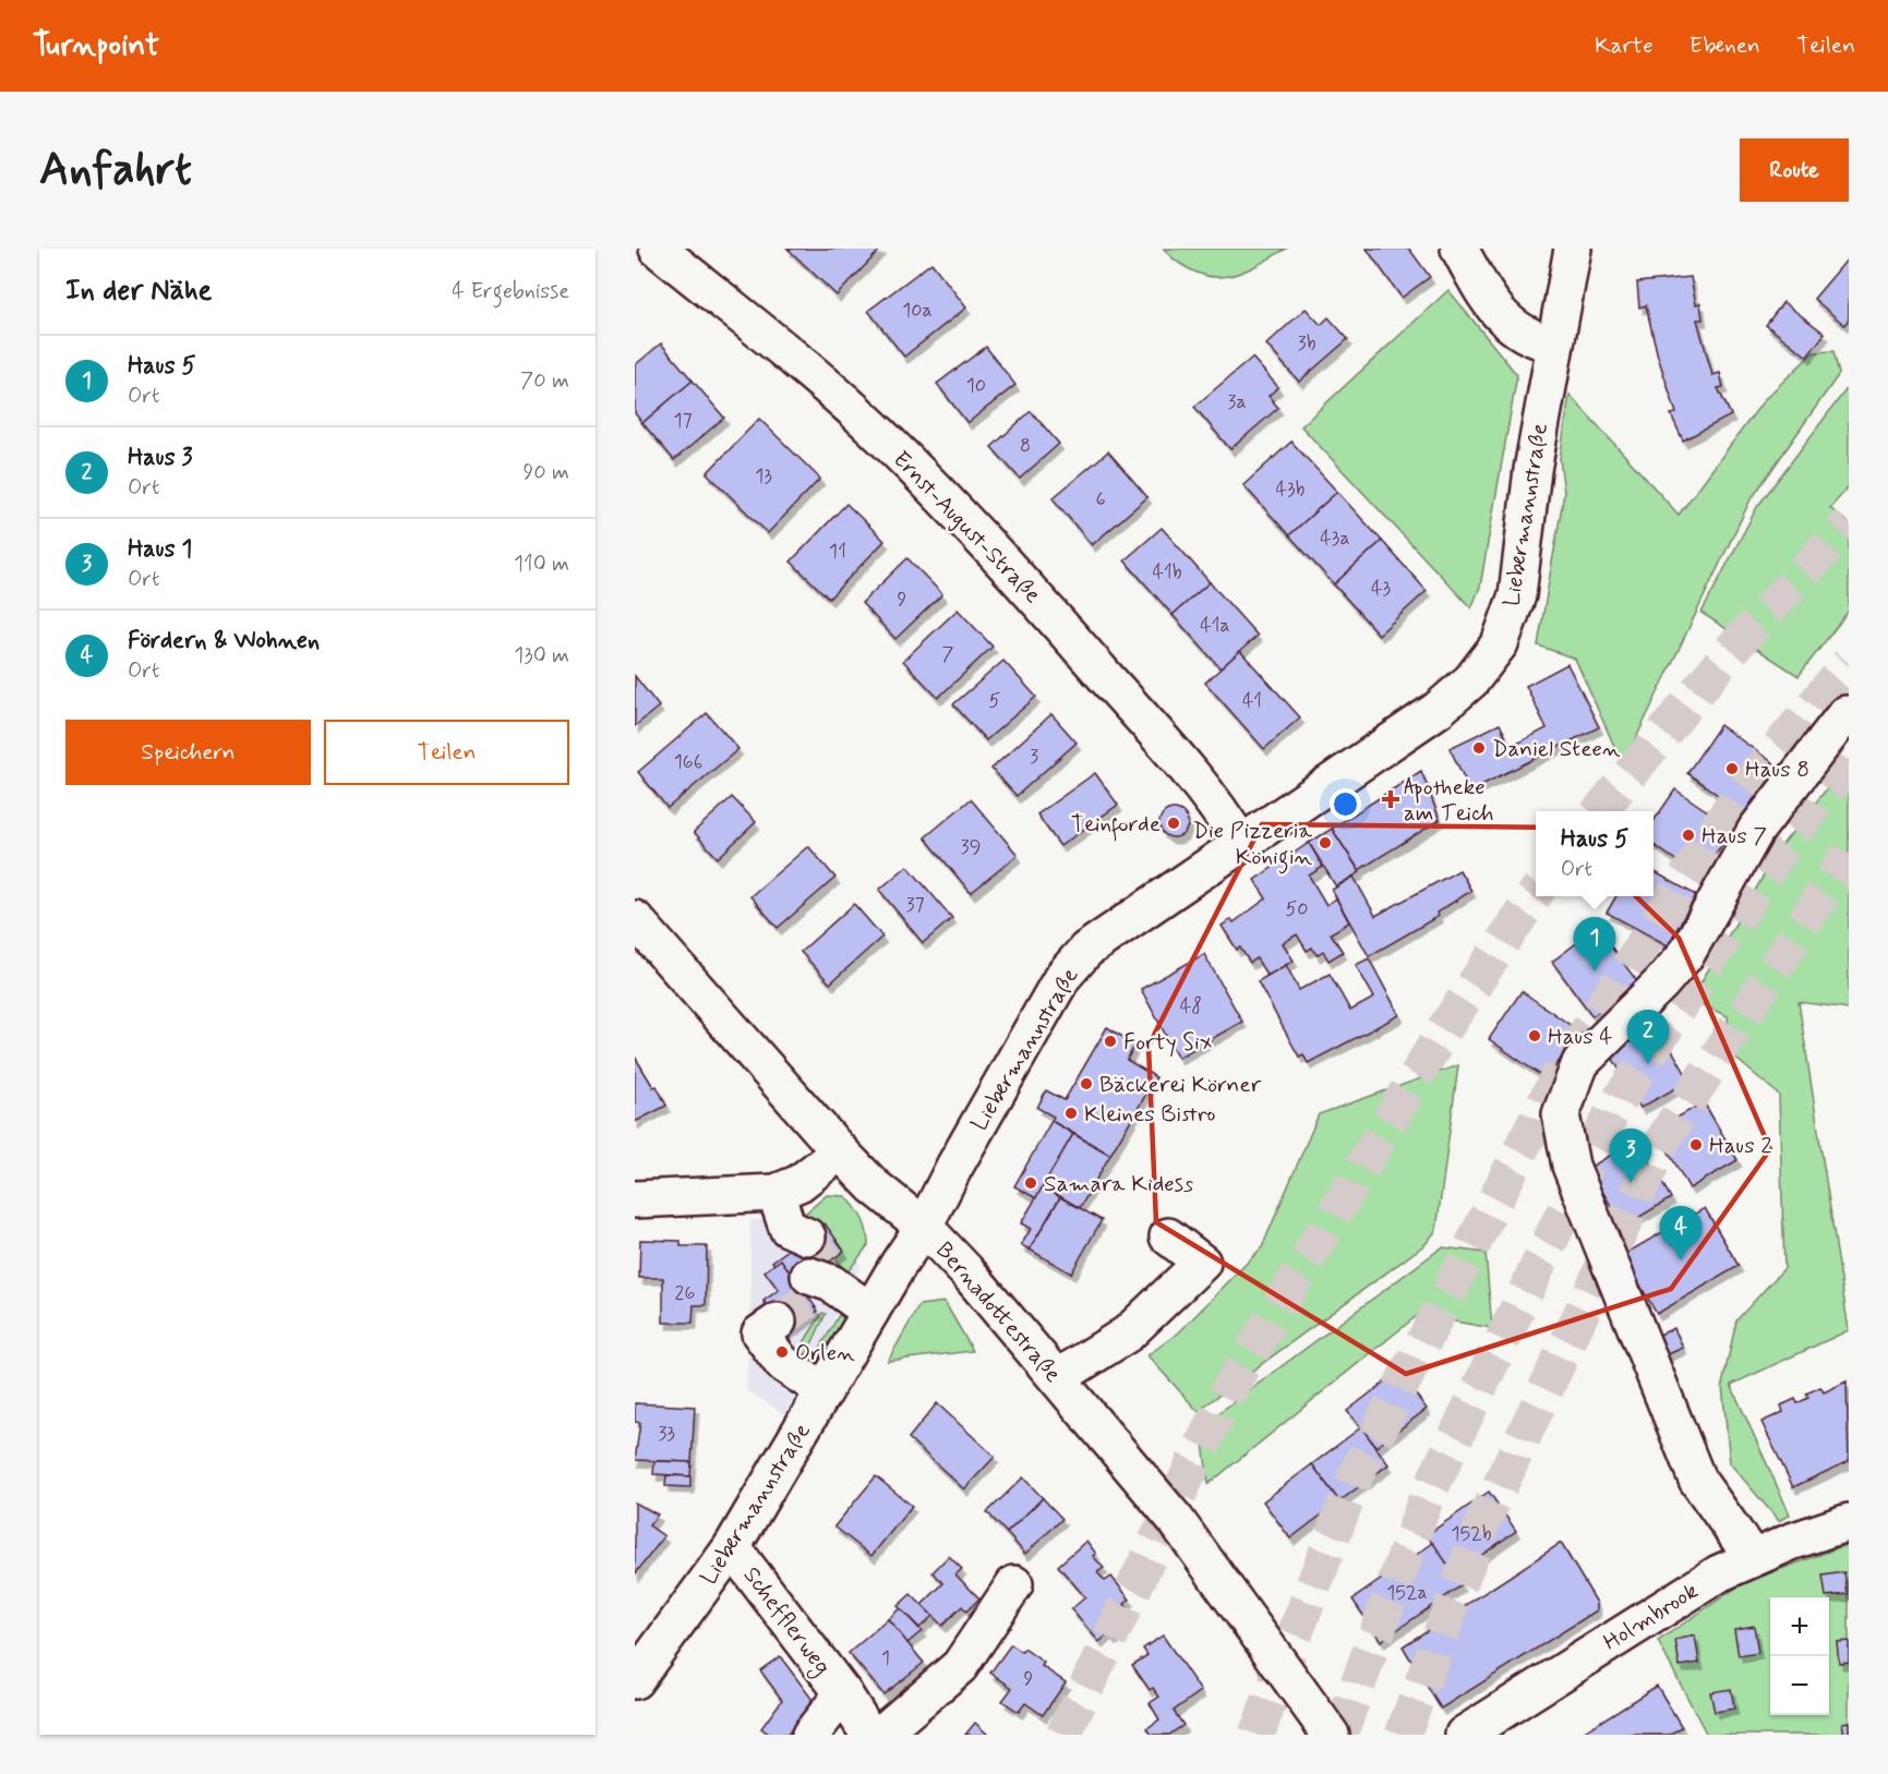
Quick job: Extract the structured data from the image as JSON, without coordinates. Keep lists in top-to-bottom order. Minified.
{"streets":{"street":["Liebermannstraße","Ernst-August-Straße","Bernadottestraße","Holmbrook","Schefflerweg"]},"crossings":[["Liebermannstraße","Ernst-August-Straße"],["Liebermannstraße","Bernadottestraße"],["Liebermannstraße","Schefflerweg"]],"places":{"other":["Daniel Steen","Haus 8","Teinforde","Haus 7","Die Pizzeria Königin","Haus 4","Forty Six","Bäckerei Körner","Kleines Bistro","Haus 2","Samara Kidess","Orlen"],"health":["Apotheke am Teich"]},"house_numbers":["10a","3b","10","3a","17","8","13","43b","6","43a","11","41b","43","9","41a","7","5","41","3","166","39","37","50","48","26","33","152b","152a","1","9"],"page":{"header":"Turnpoint","nav":["Karte","Ebenen","Teilen"],"buttons":["Route",["Speichern","Teilen"]],"title":"Anfahrt","heading":["In der Nähe","4 Ergebnisse"],"list":[{"mark":"1","name":"Haus 5","note":"Ort","value":"70 m"},{"mark":"2","name":"Haus 3","note":"Ort","value":"90 m"},{"mark":"3","name":"Haus 1","note":"Ort","value":"110 m"},{"mark":"4","name":"Fördern & Wohnen","note":"Ort","value":"130 m"}],"popup":["Haus 5","Ort"],"pins":["1","2","3","4"],"map_buttons":["+","−"]}}
